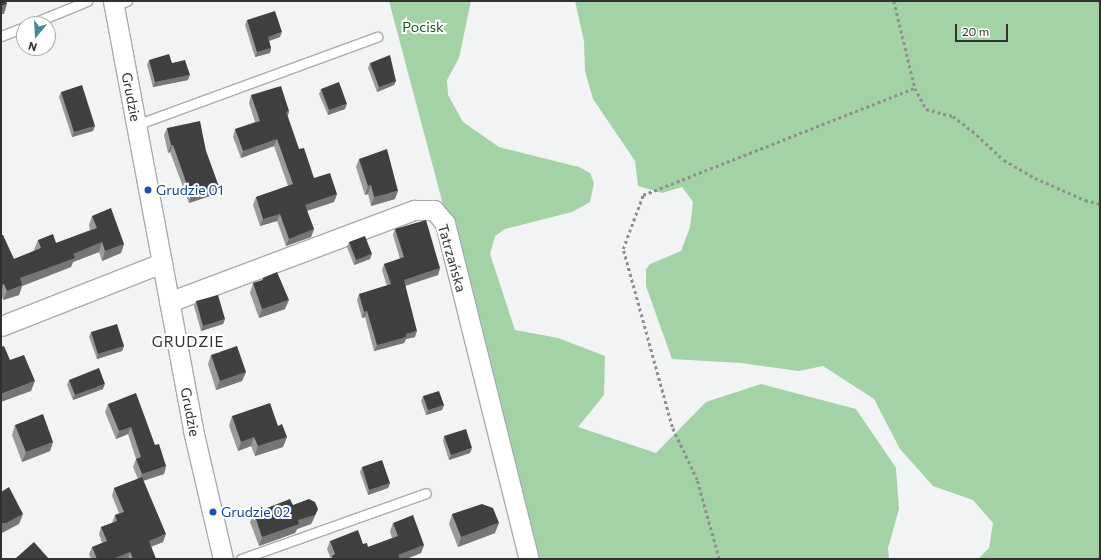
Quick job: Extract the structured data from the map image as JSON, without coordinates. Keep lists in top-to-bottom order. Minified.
{"streets":{"street":["Grudzie","Tatrzańska"]},"crossings":[["Grudzie","Tatrzańska"]],"districts":["GRUDZIE"],"parks":["Pocisk"],"places":["Grudzie 01","Grudzie 02"],"scale_bar":"20 m","north":"bottom"}
